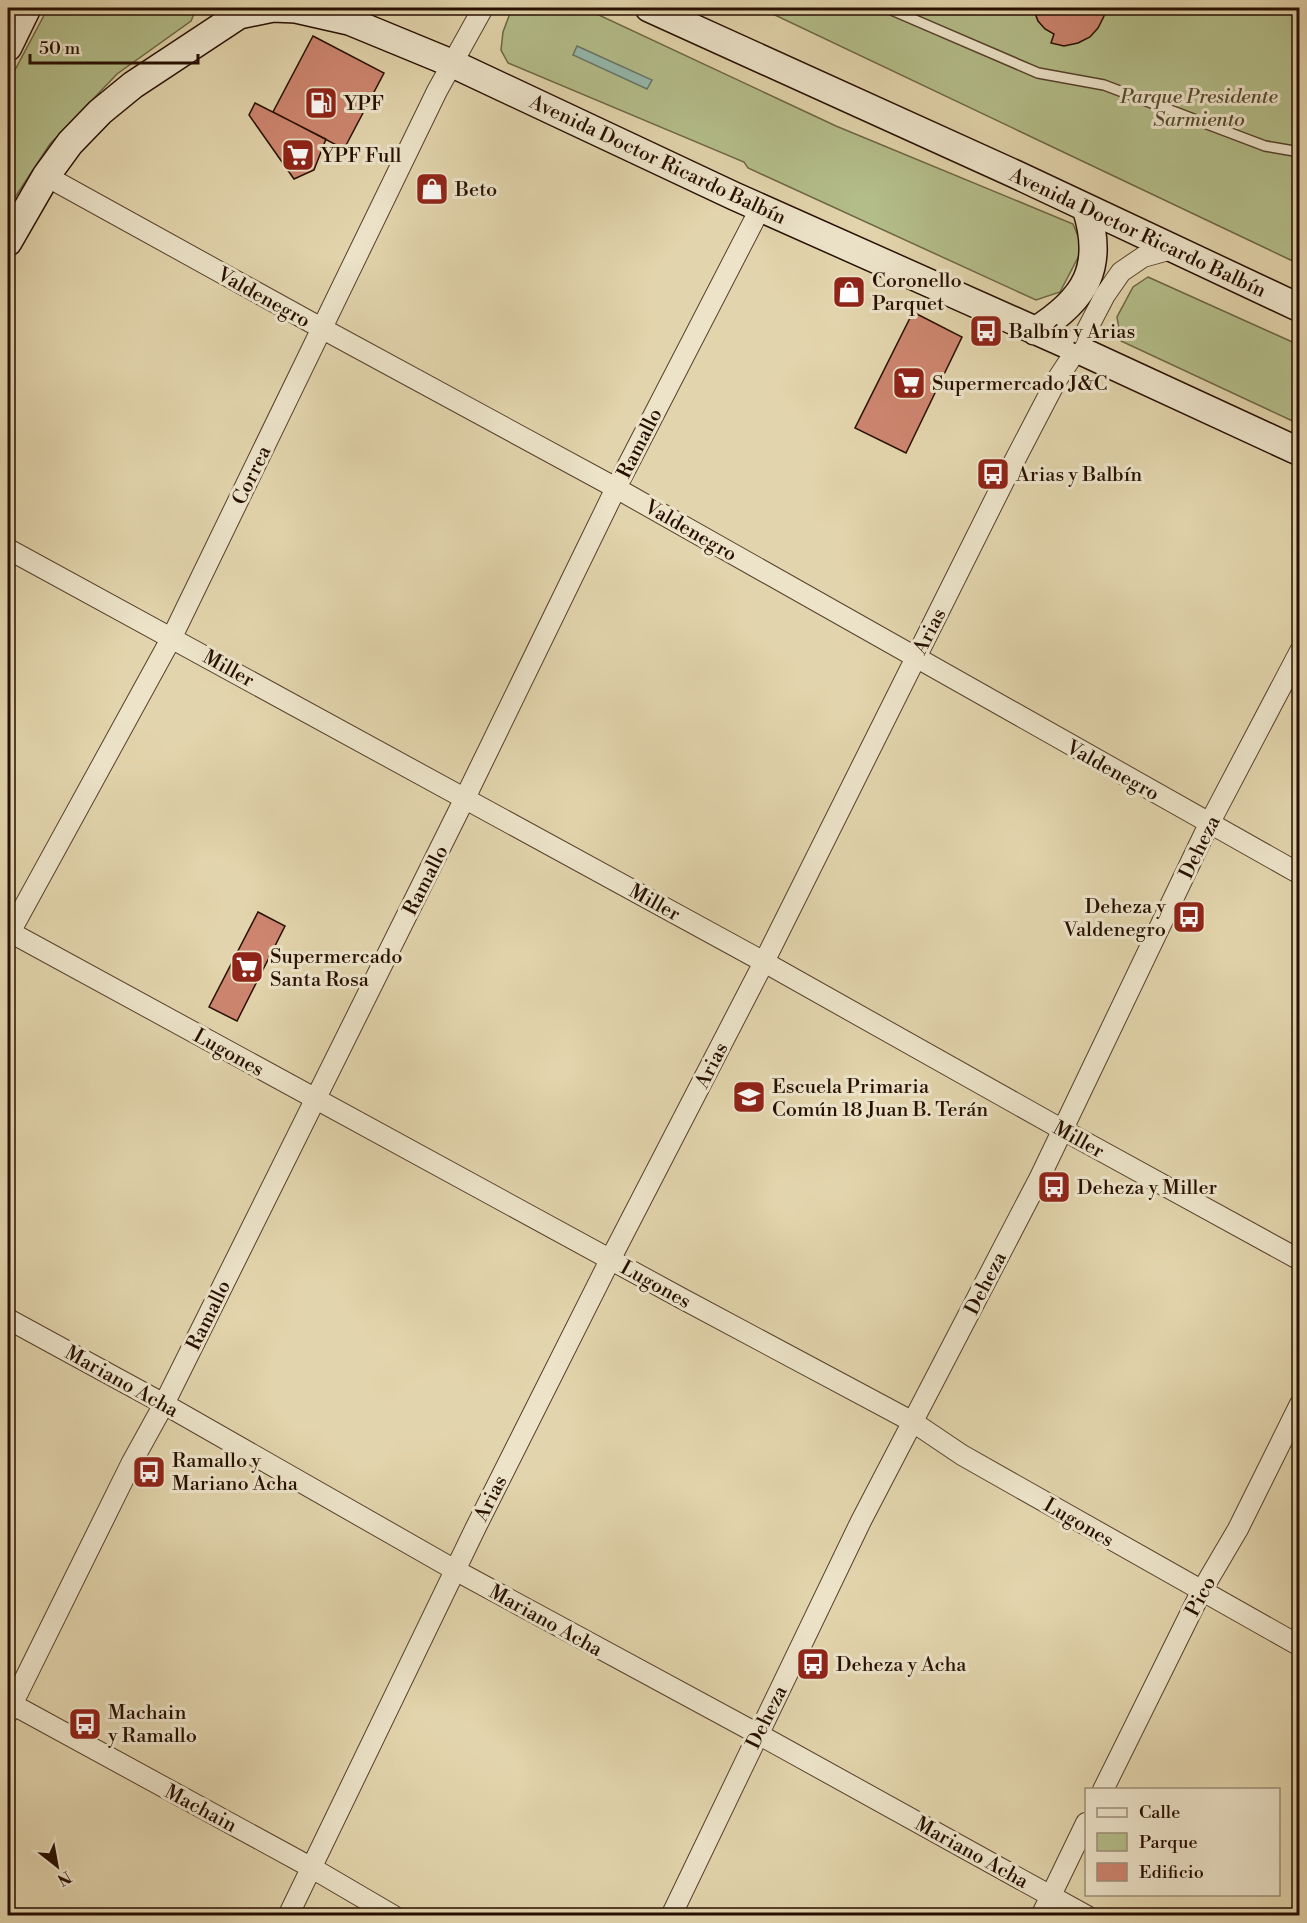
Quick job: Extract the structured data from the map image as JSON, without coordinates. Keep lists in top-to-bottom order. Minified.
{"streets":{"main road":["Avenida Doctor Ricardo Balbín"],"street":["Valdenegro","Ramallo","Correa","Arias","Miller","Deheza","Lugones","Mariano Acha","Pico","Machain"]},"crossings":[["Avenida Doctor Ricardo Balbín","Valdenegro"],["Avenida Doctor Ricardo Balbín","Ramallo"],["Avenida Doctor Ricardo Balbín","Correa"],["Avenida Doctor Ricardo Balbín","Arias"],["Valdenegro","Ramallo"],["Valdenegro","Correa"],["Valdenegro","Arias"],["Valdenegro","Deheza"],["Ramallo","Miller"],["Ramallo","Lugones"],["Ramallo","Mariano Acha"],["Ramallo","Machain"],["Correa","Miller"],["Correa","Lugones"],["Arias","Miller"],["Arias","Lugones"],["Arias","Mariano Acha"],["Arias","Machain"],["Miller","Deheza"],["Deheza","Lugones"],["Deheza","Mariano Acha"],["Lugones","Pico"]],"parks":["Parque Presidente Sarmiento"],"places":{"fuel station":["YPF"],"supermarket":["YPF Full","Supermercado J&C","Supermercado Santa Rosa"],"shop":["Beto","Coronello Parquet"],"bus stop":["Balbín y Arias","Arias y Balbín","Deheza y Valdenegro","Deheza y Miller","Ramallo y Mariano Acha","Deheza y Acha","Machain y Ramallo"],"school or university":["Escuela Primaria Común 18 Juan B. Terán"]},"legend":["Calle","Parque","Edificio"],"scale_bar":"50 m","north":"bottom right"}
